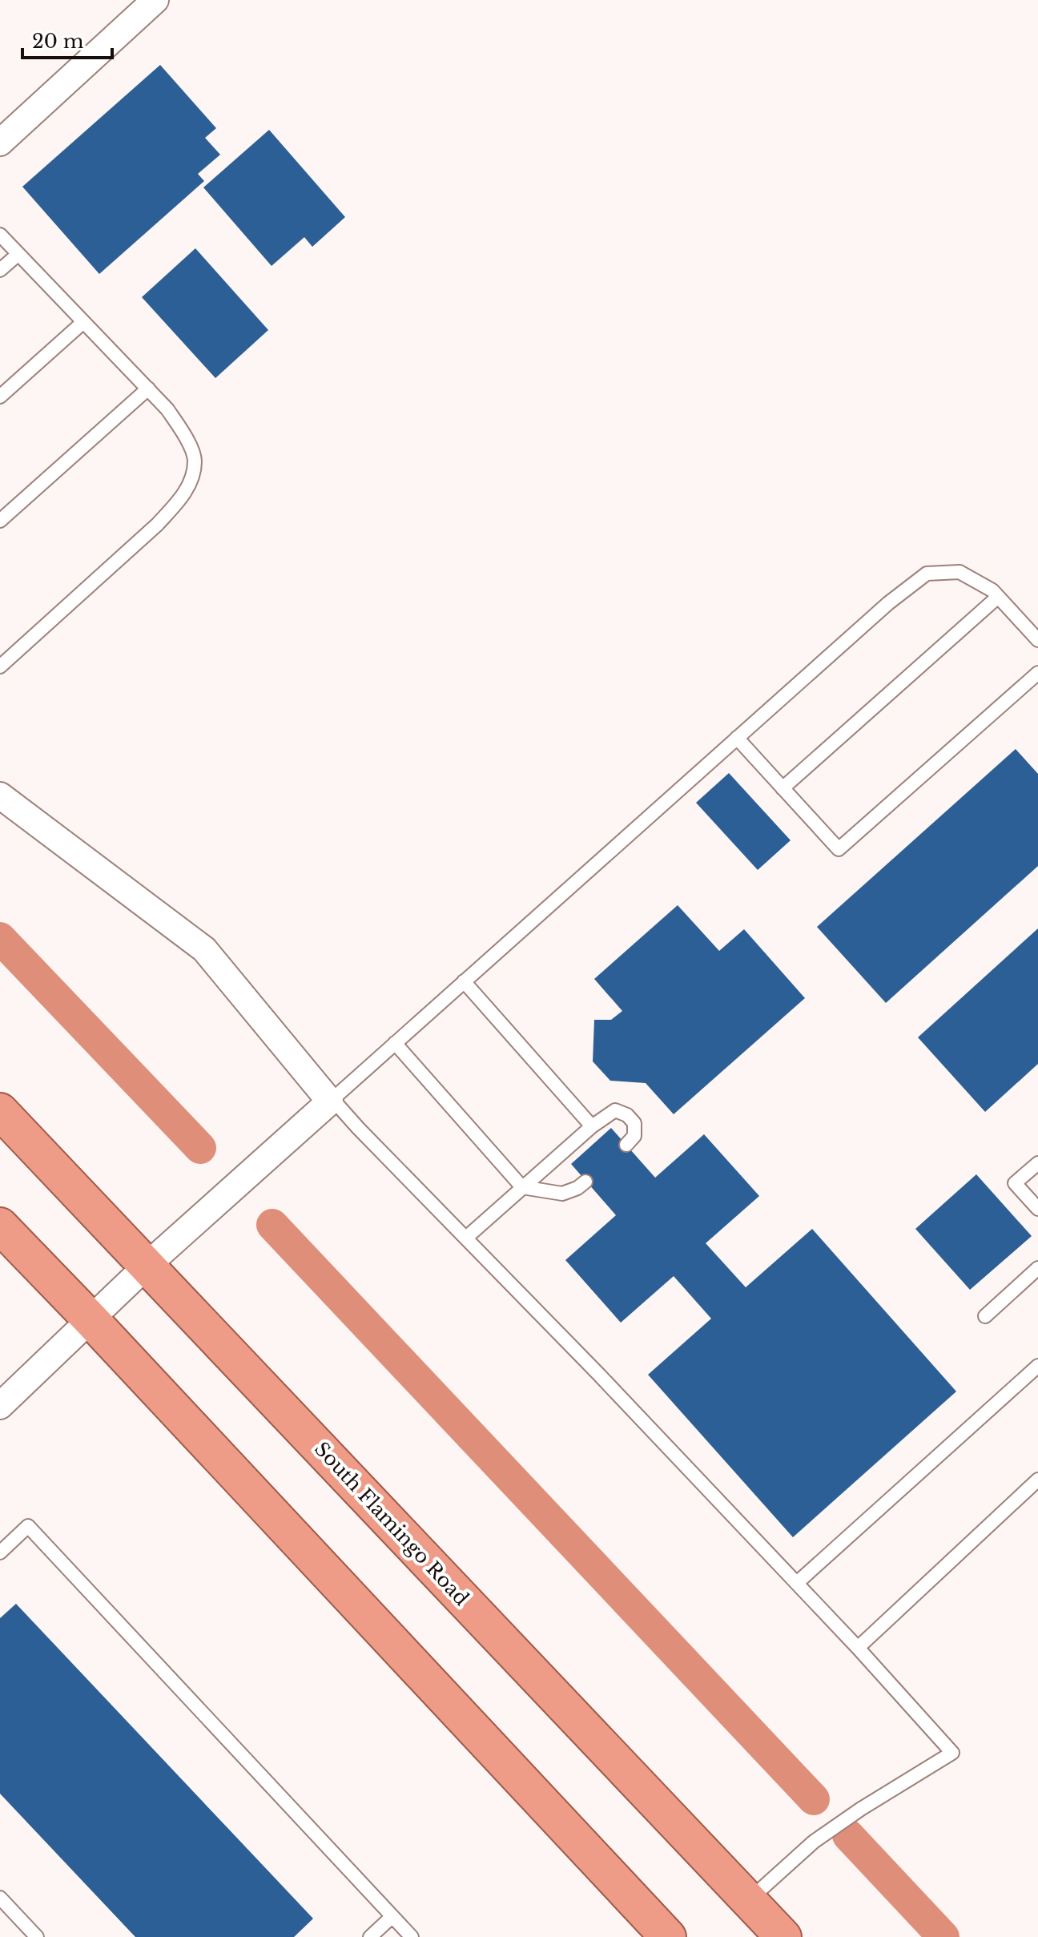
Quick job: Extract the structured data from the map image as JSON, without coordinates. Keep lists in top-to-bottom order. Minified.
{"streets":{"highway":["South Flamingo Road"]},"scale_bar":"20 m"}
